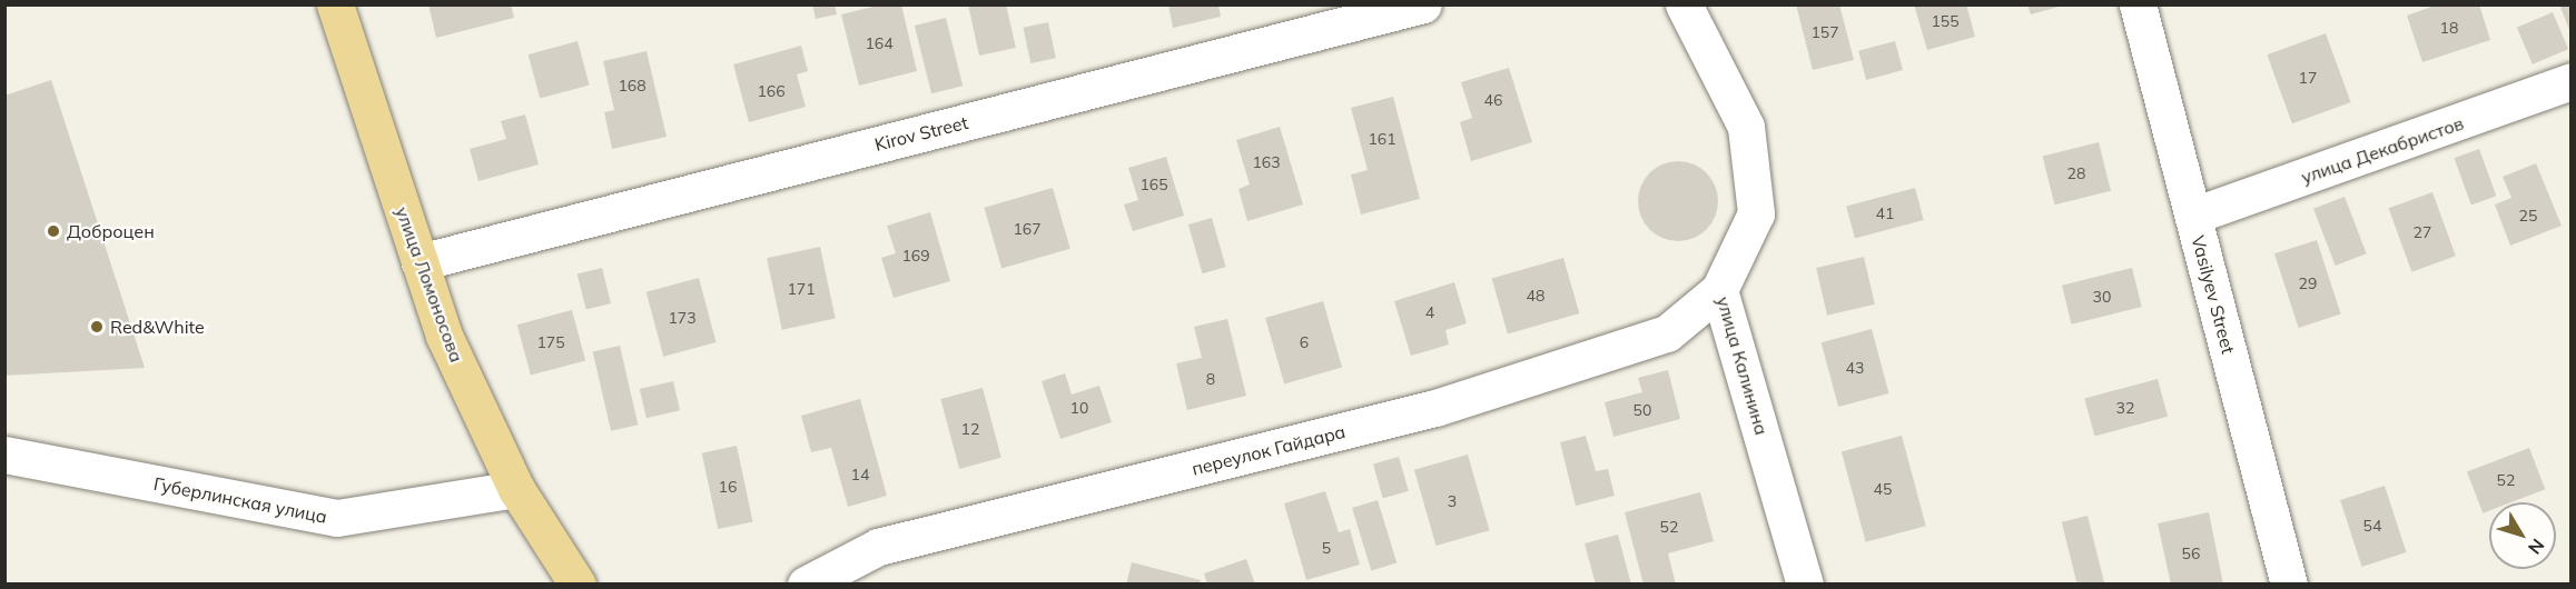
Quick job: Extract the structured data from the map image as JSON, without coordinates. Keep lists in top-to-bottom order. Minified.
{"streets":{"main road":["улица Ломоносова"],"street":["Kirov Street","улица Декабристов","Vasilyev Street","улица Калинина","переулок Гайдара","Губерлинская улица"]},"crossings":[["Kirov Street","улица Ломоносова"],["улица Декабристов","Vasilyev Street"],["улица Ломоносова","Губерлинская улица"],["улица Калинина","переулок Гайдара"]],"places":["Доброцен","Red&White"],"house_numbers":["155","18","157","164","17","168","166","46","161","163","28","165","41","25","167","27","169","29","171","48","30","4","173","175","6","43","8","10","32","50","12","14","52","16","45","3","54","52","5","56"],"north":"bottom right"}
